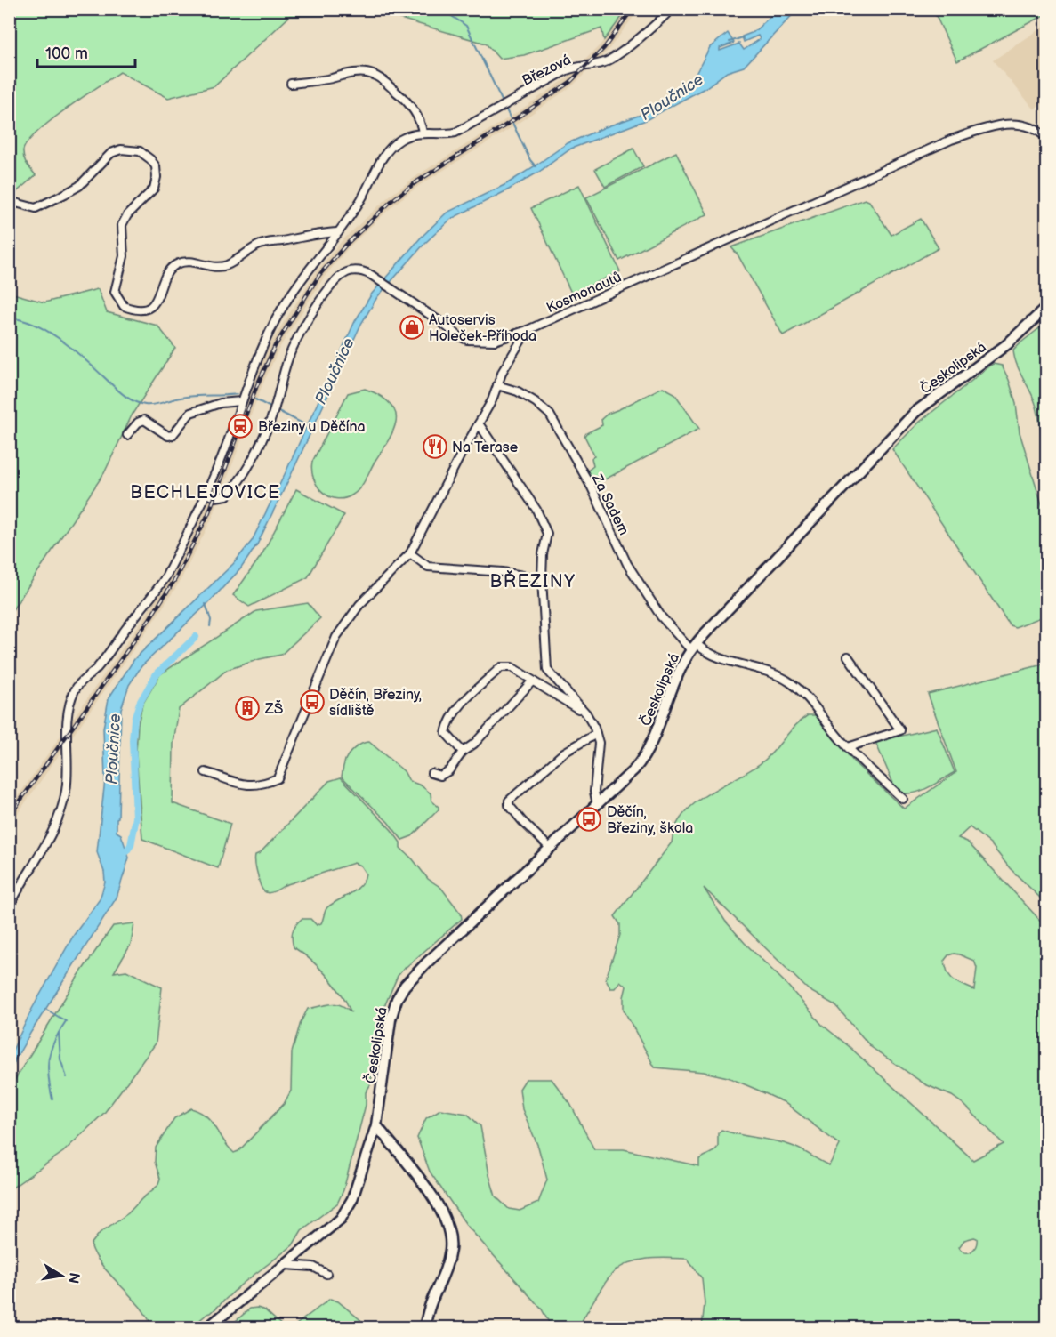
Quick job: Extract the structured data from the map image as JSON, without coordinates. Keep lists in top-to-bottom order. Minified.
{"streets":{"main road":["Českolipská"],"street":["Březová","Kosmonautů","Za Sadem"]},"crossings":[["Českolipská","Za Sadem"]],"districts":["BECHLEJOVICE","BŘEZINY"],"water":["Ploučnice"],"places":{"shop":["Autoservis Holeček-Příhoda"],"station":["Březiny u Děčína"],"restaurant":["Na Terase"],"bus stop":["Děčín, Březiny, sídliště","Děčín, Březiny, škola"],"building":["ZŠ"]},"scale_bar":"100 m","north":"right"}
